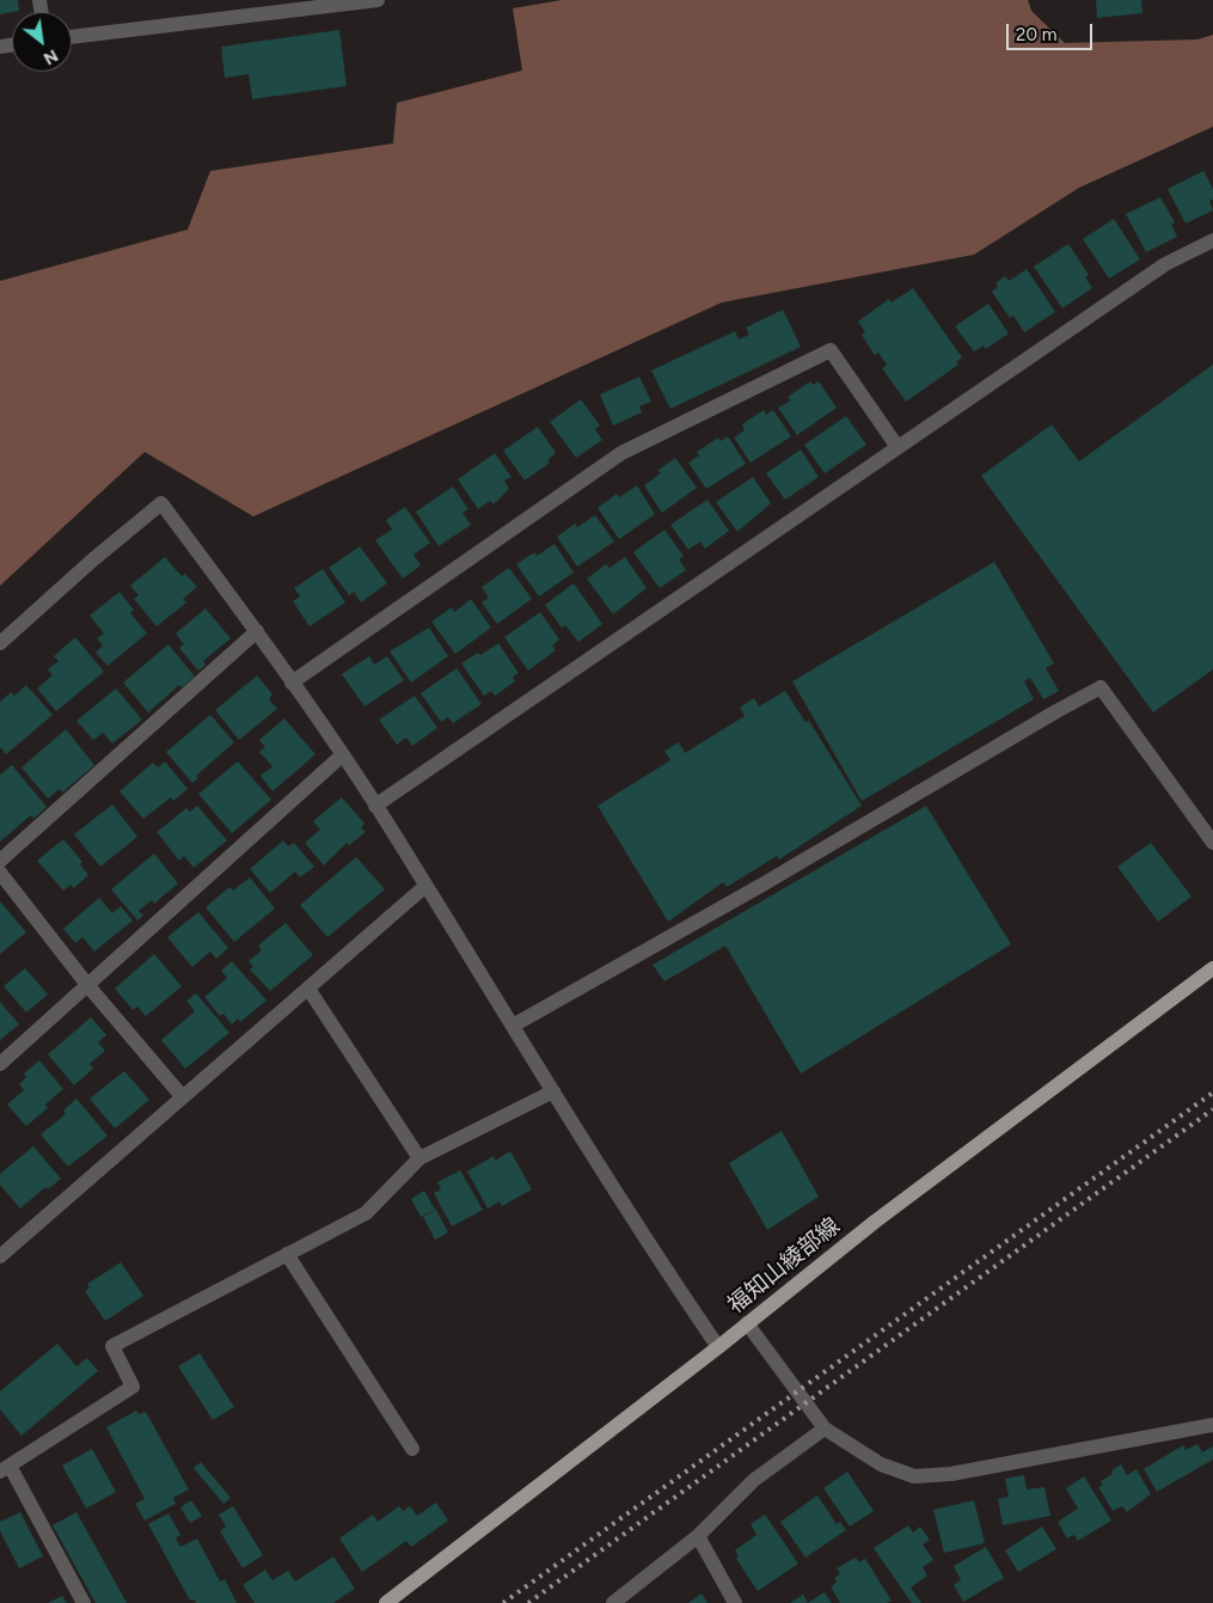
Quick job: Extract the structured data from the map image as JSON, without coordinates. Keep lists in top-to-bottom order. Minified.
{"streets":{"main road":["福知山綾部線"]},"scale_bar":"20 m","north":"bottom right"}
